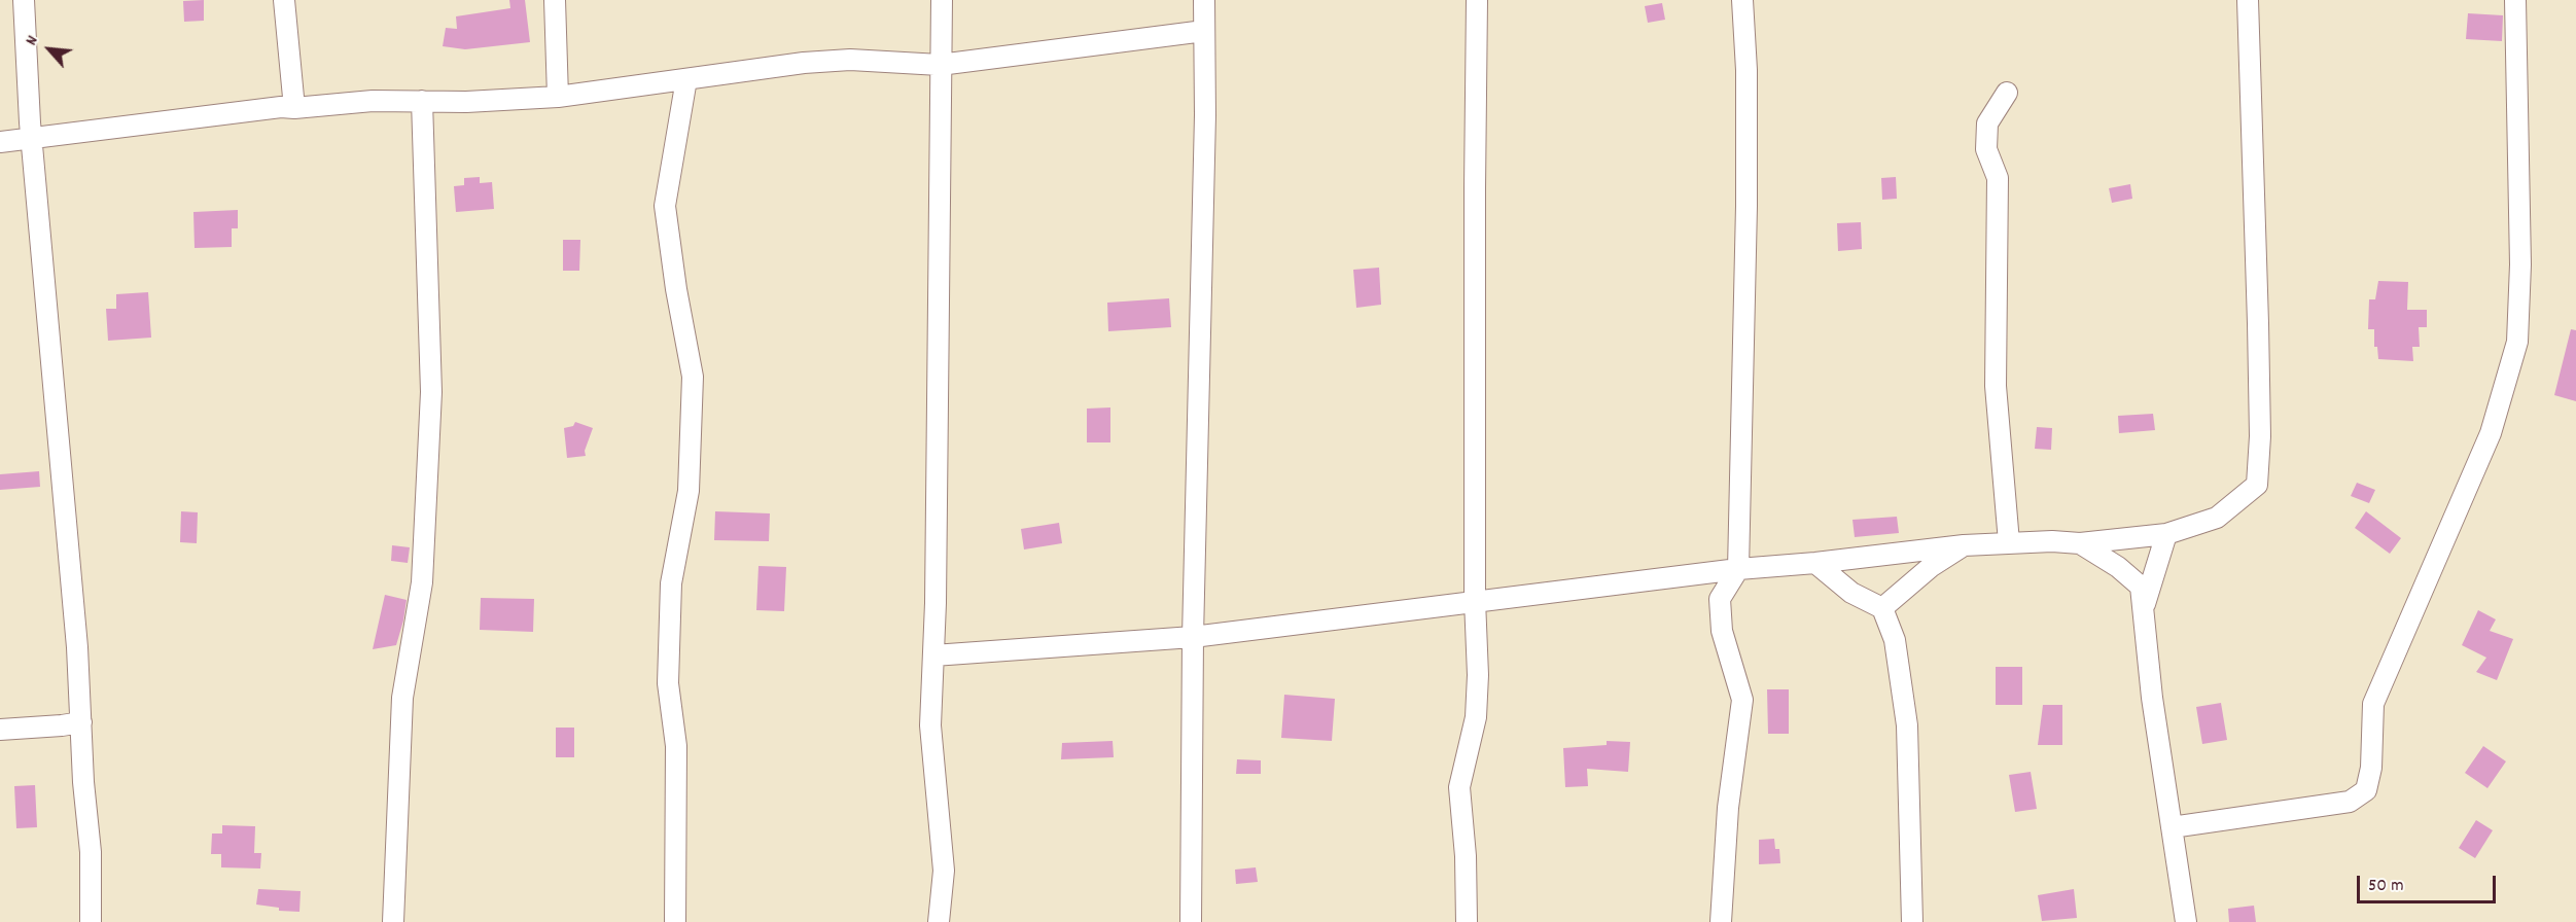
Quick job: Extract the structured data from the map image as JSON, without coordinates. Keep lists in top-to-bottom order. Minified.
{"scale_bar":"50 m","north":"top left"}
